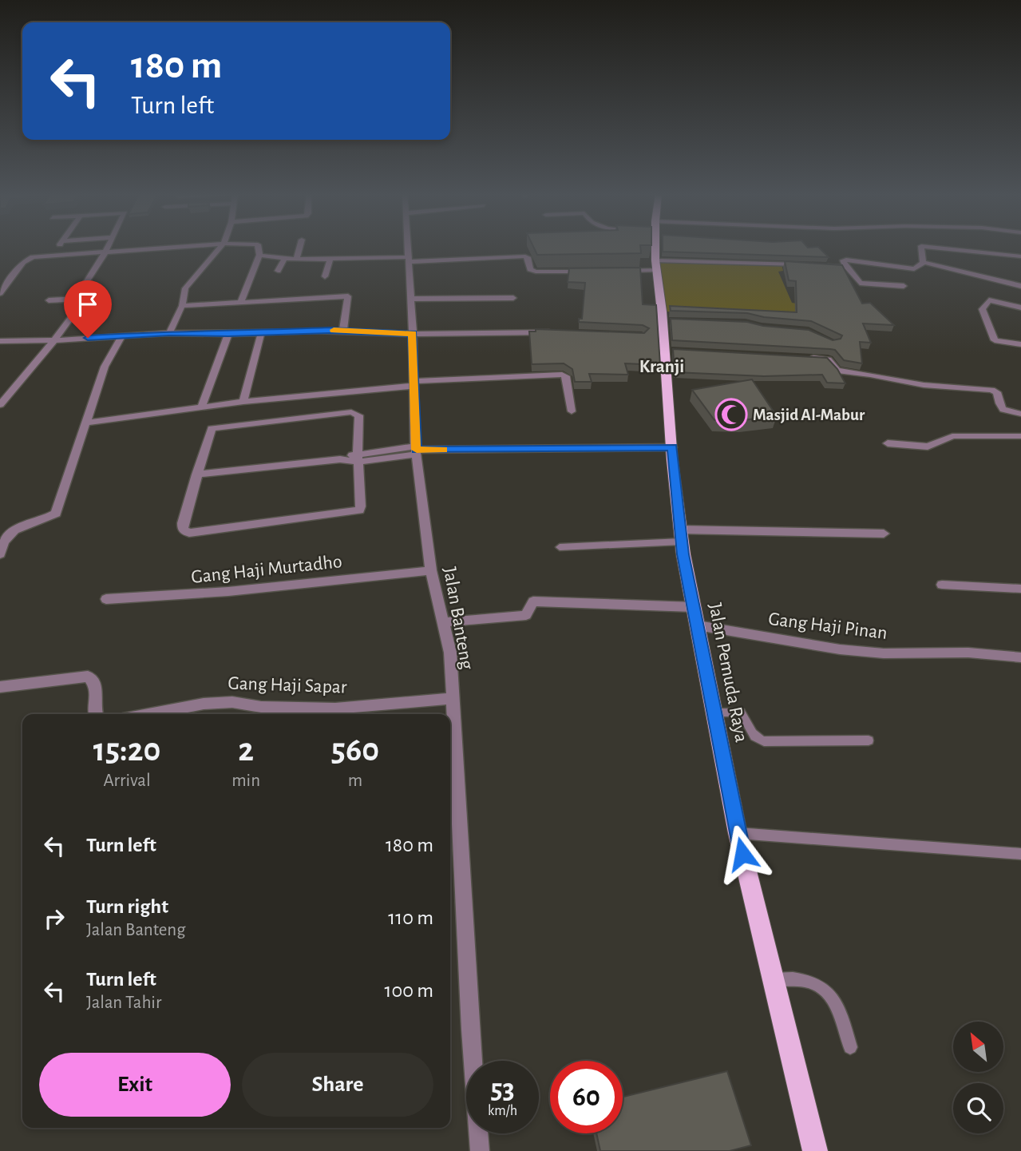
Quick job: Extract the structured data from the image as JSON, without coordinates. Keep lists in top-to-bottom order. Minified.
{"streets":{"main road":["Jalan Pemuda Raya"],"street":["Gang Haji Murtadho","Jalan Banteng","Gang Haji Pinan","Gang Haji Sapar"]},"crossings":[["Gang Haji Murtadho","Jalan Banteng"],["Jalan Banteng","Gang Haji Sapar"],["Gang Haji Pinan","Jalan Pemuda Raya"]],"districts":["Kranji"],"places":{"mosque":["Masjid Al-Mabur"]},"north":"top left","page":{"turn":["180 m","Turn left"],"eta":["15:20","Arrival","2","min","560","m"],"list":[{"name":"Turn left","value":"180 m"},{"name":"Turn right","note":"Jalan Banteng","value":"110 m"},{"name":"Turn left","note":"Jalan Tahir","value":"100 m"}],"buttons":["Exit","Share"],"speed":"53 km/h","limit":"60"}}
